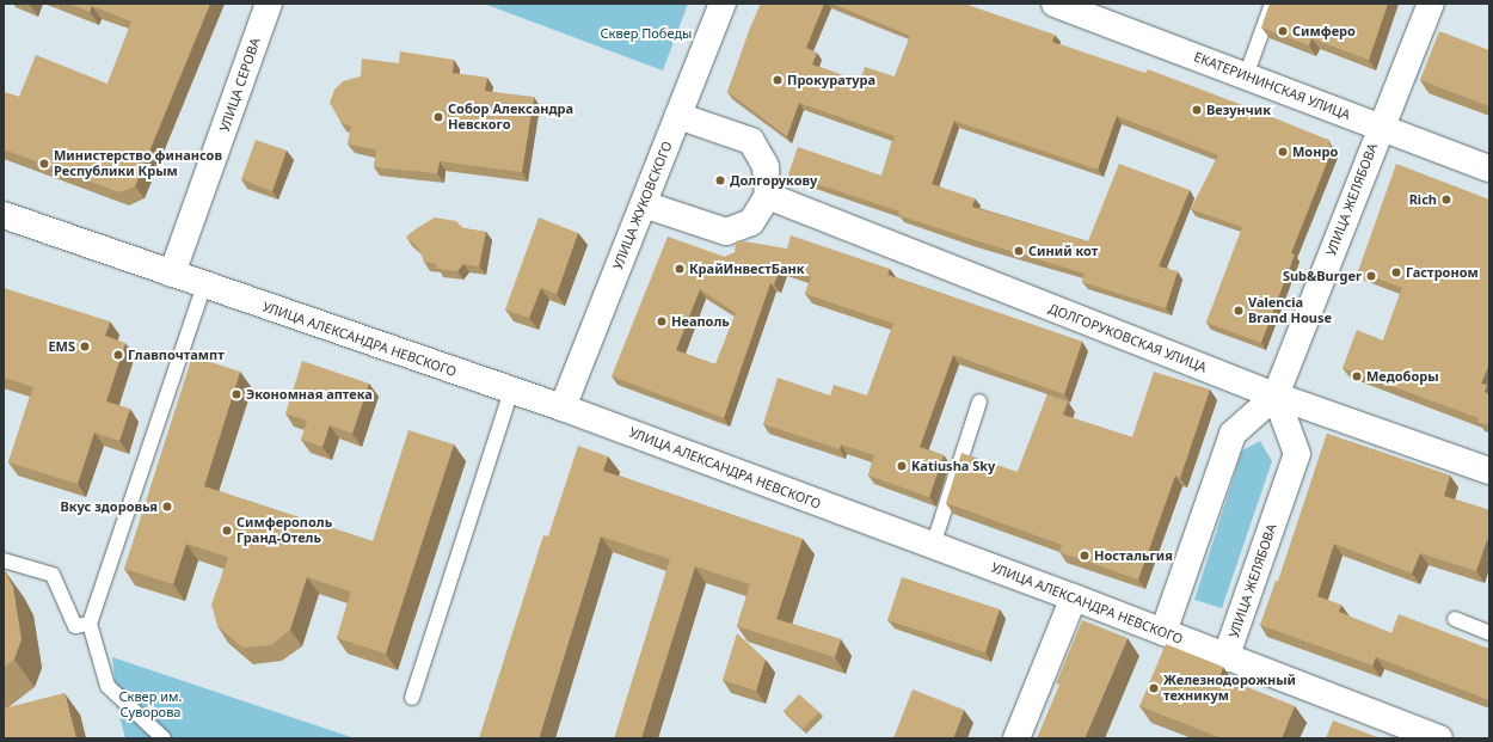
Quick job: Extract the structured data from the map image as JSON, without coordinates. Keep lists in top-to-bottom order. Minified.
{"streets":{"main road":["УЛИЦА СЕРОВА","ЕКАТЕРИНИНСКАЯ УЛИЦА","УЛИЦА ЖЕЛЯБОВА","УЛИЦА ЖУКОВСКОГО","ДОЛГОРУКОВСКАЯ УЛИЦА","УЛИЦА АЛЕКСАНДРА НЕВСКОГО"]},"crossings":[["УЛИЦА СЕРОВА","УЛИЦА АЛЕКСАНДРА НЕВСКОГО"],["ЕКАТЕРИНИНСКАЯ УЛИЦА","УЛИЦА ЖЕЛЯБОВА"],["УЛИЦА ЖЕЛЯБОВА","ДОЛГОРУКОВСКАЯ УЛИЦА"],["УЛИЦА ЖЕЛЯБОВА","УЛИЦА АЛЕКСАНДРА НЕВСКОГО"],["УЛИЦА ЖУКОВСКОГО","УЛИЦА АЛЕКСАНДРА НЕВСКОГО"]],"parks":["Сквер Победы","Сквер им. Суворова"],"places":["Симферо","Прокуратура","Везунчик","Собор Александра Невского","Монро","Министерство финансов Республики Крым","Долгорукову","Rich","Синий кот","КрайИнвестБанк","Гастроном","Sub&Burger","Valencia Brand House","Неаполь","EMS","Главпочтампт","Медоборы","Экономная аптека","Katiusha Sky","Вкус здоровья","Симферополь Гранд-Отель","Ностальгия","Железнодорожный техникум"]}
